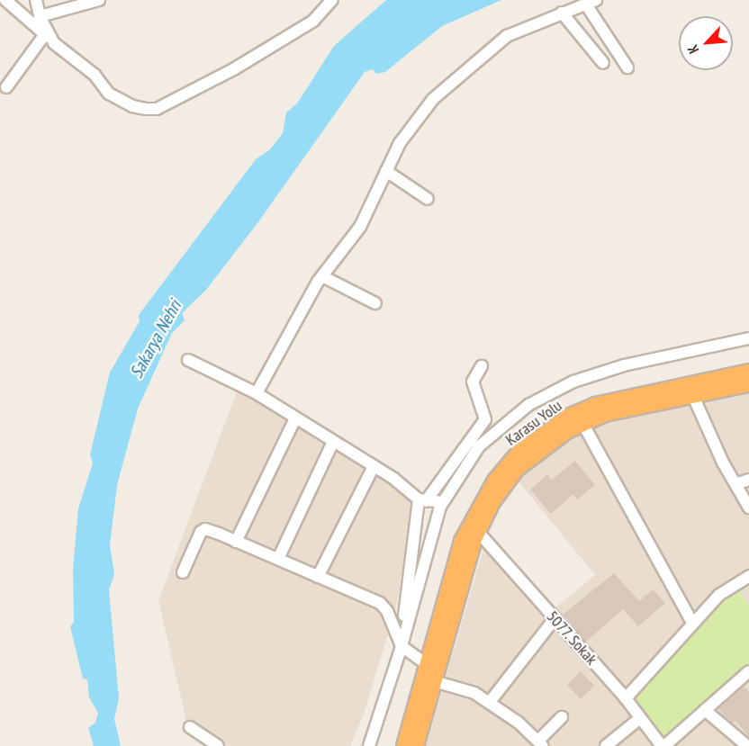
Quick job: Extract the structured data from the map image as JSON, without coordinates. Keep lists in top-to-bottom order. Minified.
{"streets":{"highway":["Karasu Yolu"],"street":["5077. Sokak"]},"crossings":[["Karasu Yolu","5077. Sokak"]],"water":["Sakarya Nehri"],"north":"bottom left"}
